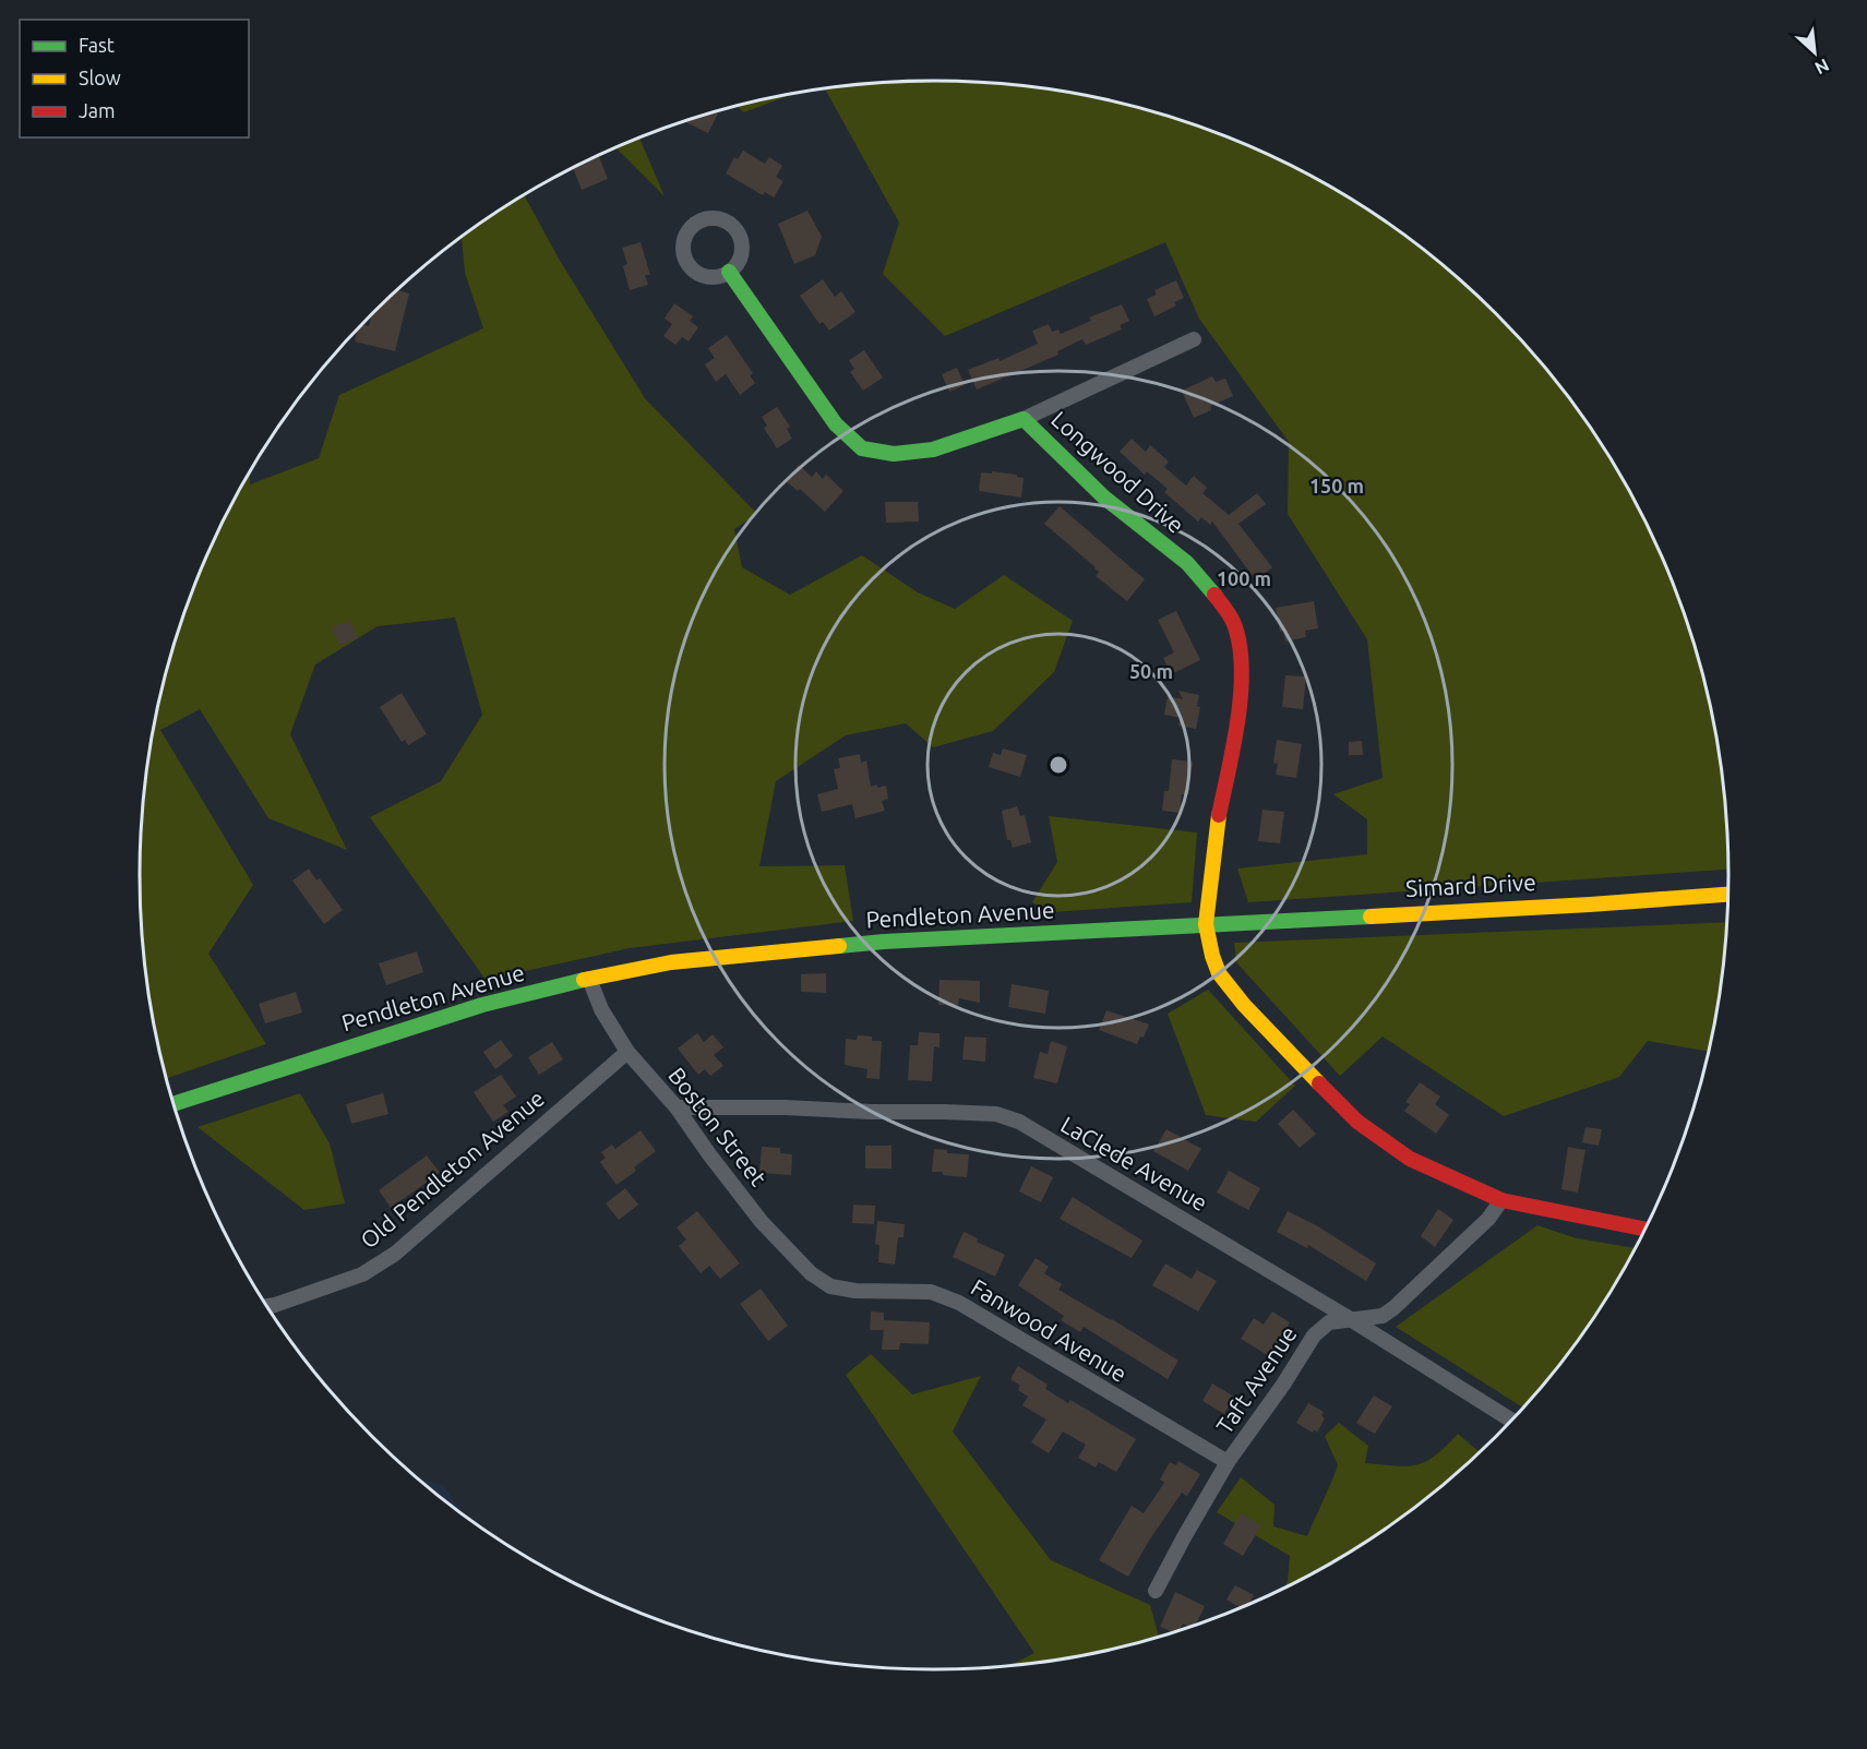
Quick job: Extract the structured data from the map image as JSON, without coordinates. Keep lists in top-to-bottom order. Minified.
{"streets":{"street":["Longwood Drive","Simard Drive","Pendleton Avenue","Boston Street","LaClede Avenue","Old Pendleton Avenue","Fanwood Avenue","Taft Avenue"]},"crossings":[["Longwood Drive","Simard Drive"],["Longwood Drive","Pendleton Avenue"],["Simard Drive","Pendleton Avenue"],["Pendleton Avenue","Boston Street"],["Boston Street","LaClede Avenue"],["Boston Street","Old Pendleton Avenue"],["Boston Street","Fanwood Avenue"],["LaClede Avenue","Taft Avenue"],["Fanwood Avenue","Taft Avenue"]],"legend":["Fast","Slow","Jam"],"north":"bottom right","rings":["150 m","100 m","50 m"]}
